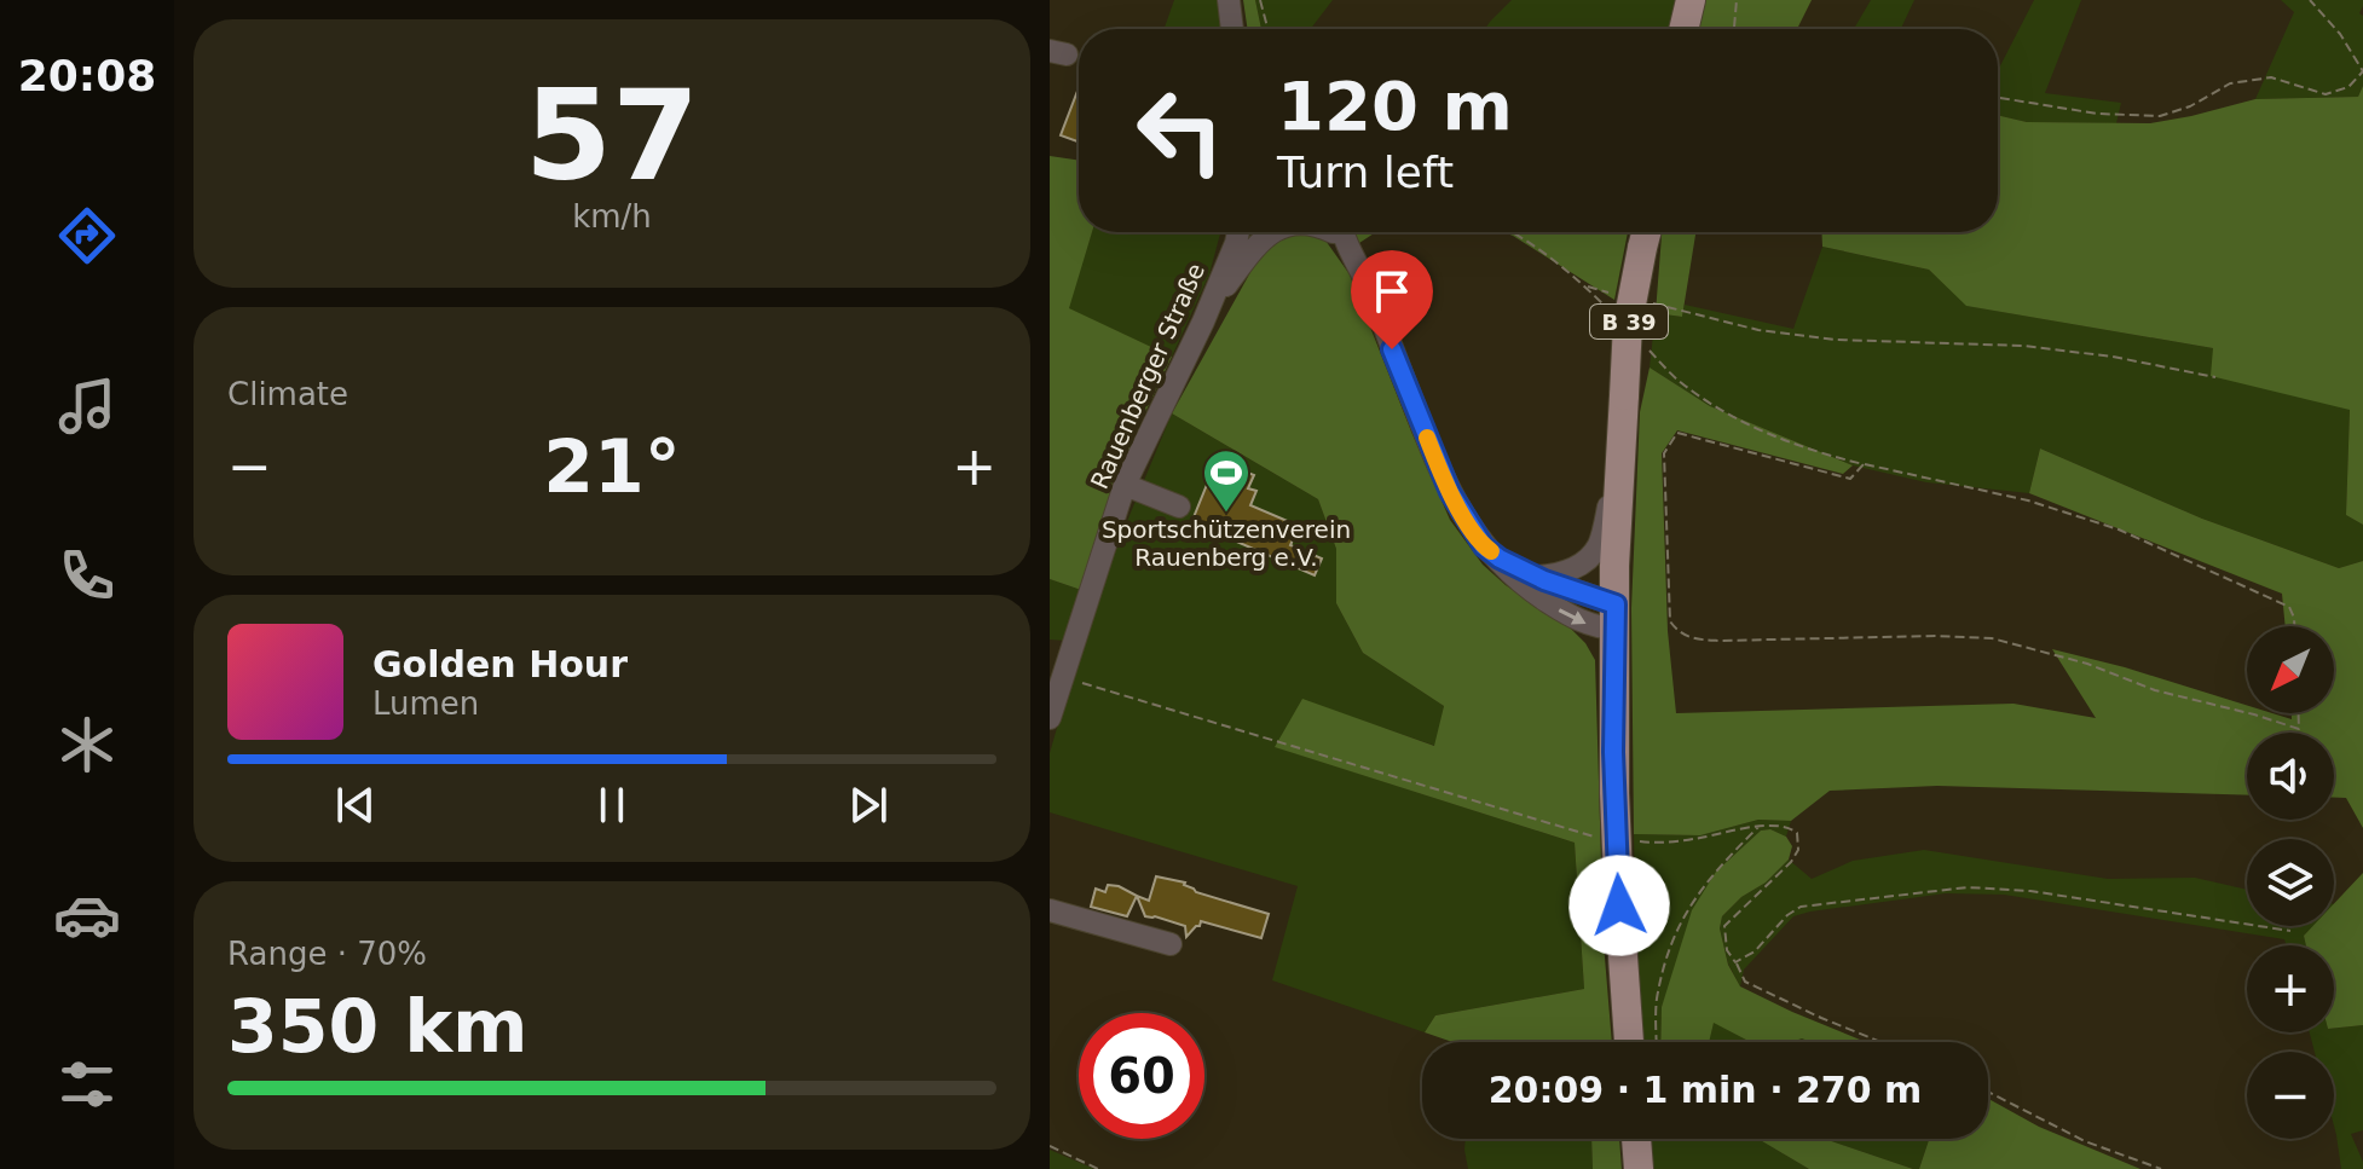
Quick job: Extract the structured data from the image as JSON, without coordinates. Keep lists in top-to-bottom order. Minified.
{"streets":{"main road":["B 39"],"street":["Rauenberger Straße"]},"places":{"sports":["Sportschützenverein Rauenberg e.V."]},"north":"bottom left","page":{"tabs":"20:08","tile":[["57","km/h"],"Climate",["Range · 70%","350 km"]],"turn":["120 m","Turn left"],"heat":["−","21°","+"],"song":["Golden Hour","Lumen"],"map_buttons":["+","−"],"limit":"60","trip":"20:09 · 1 min · 270 m"}}
